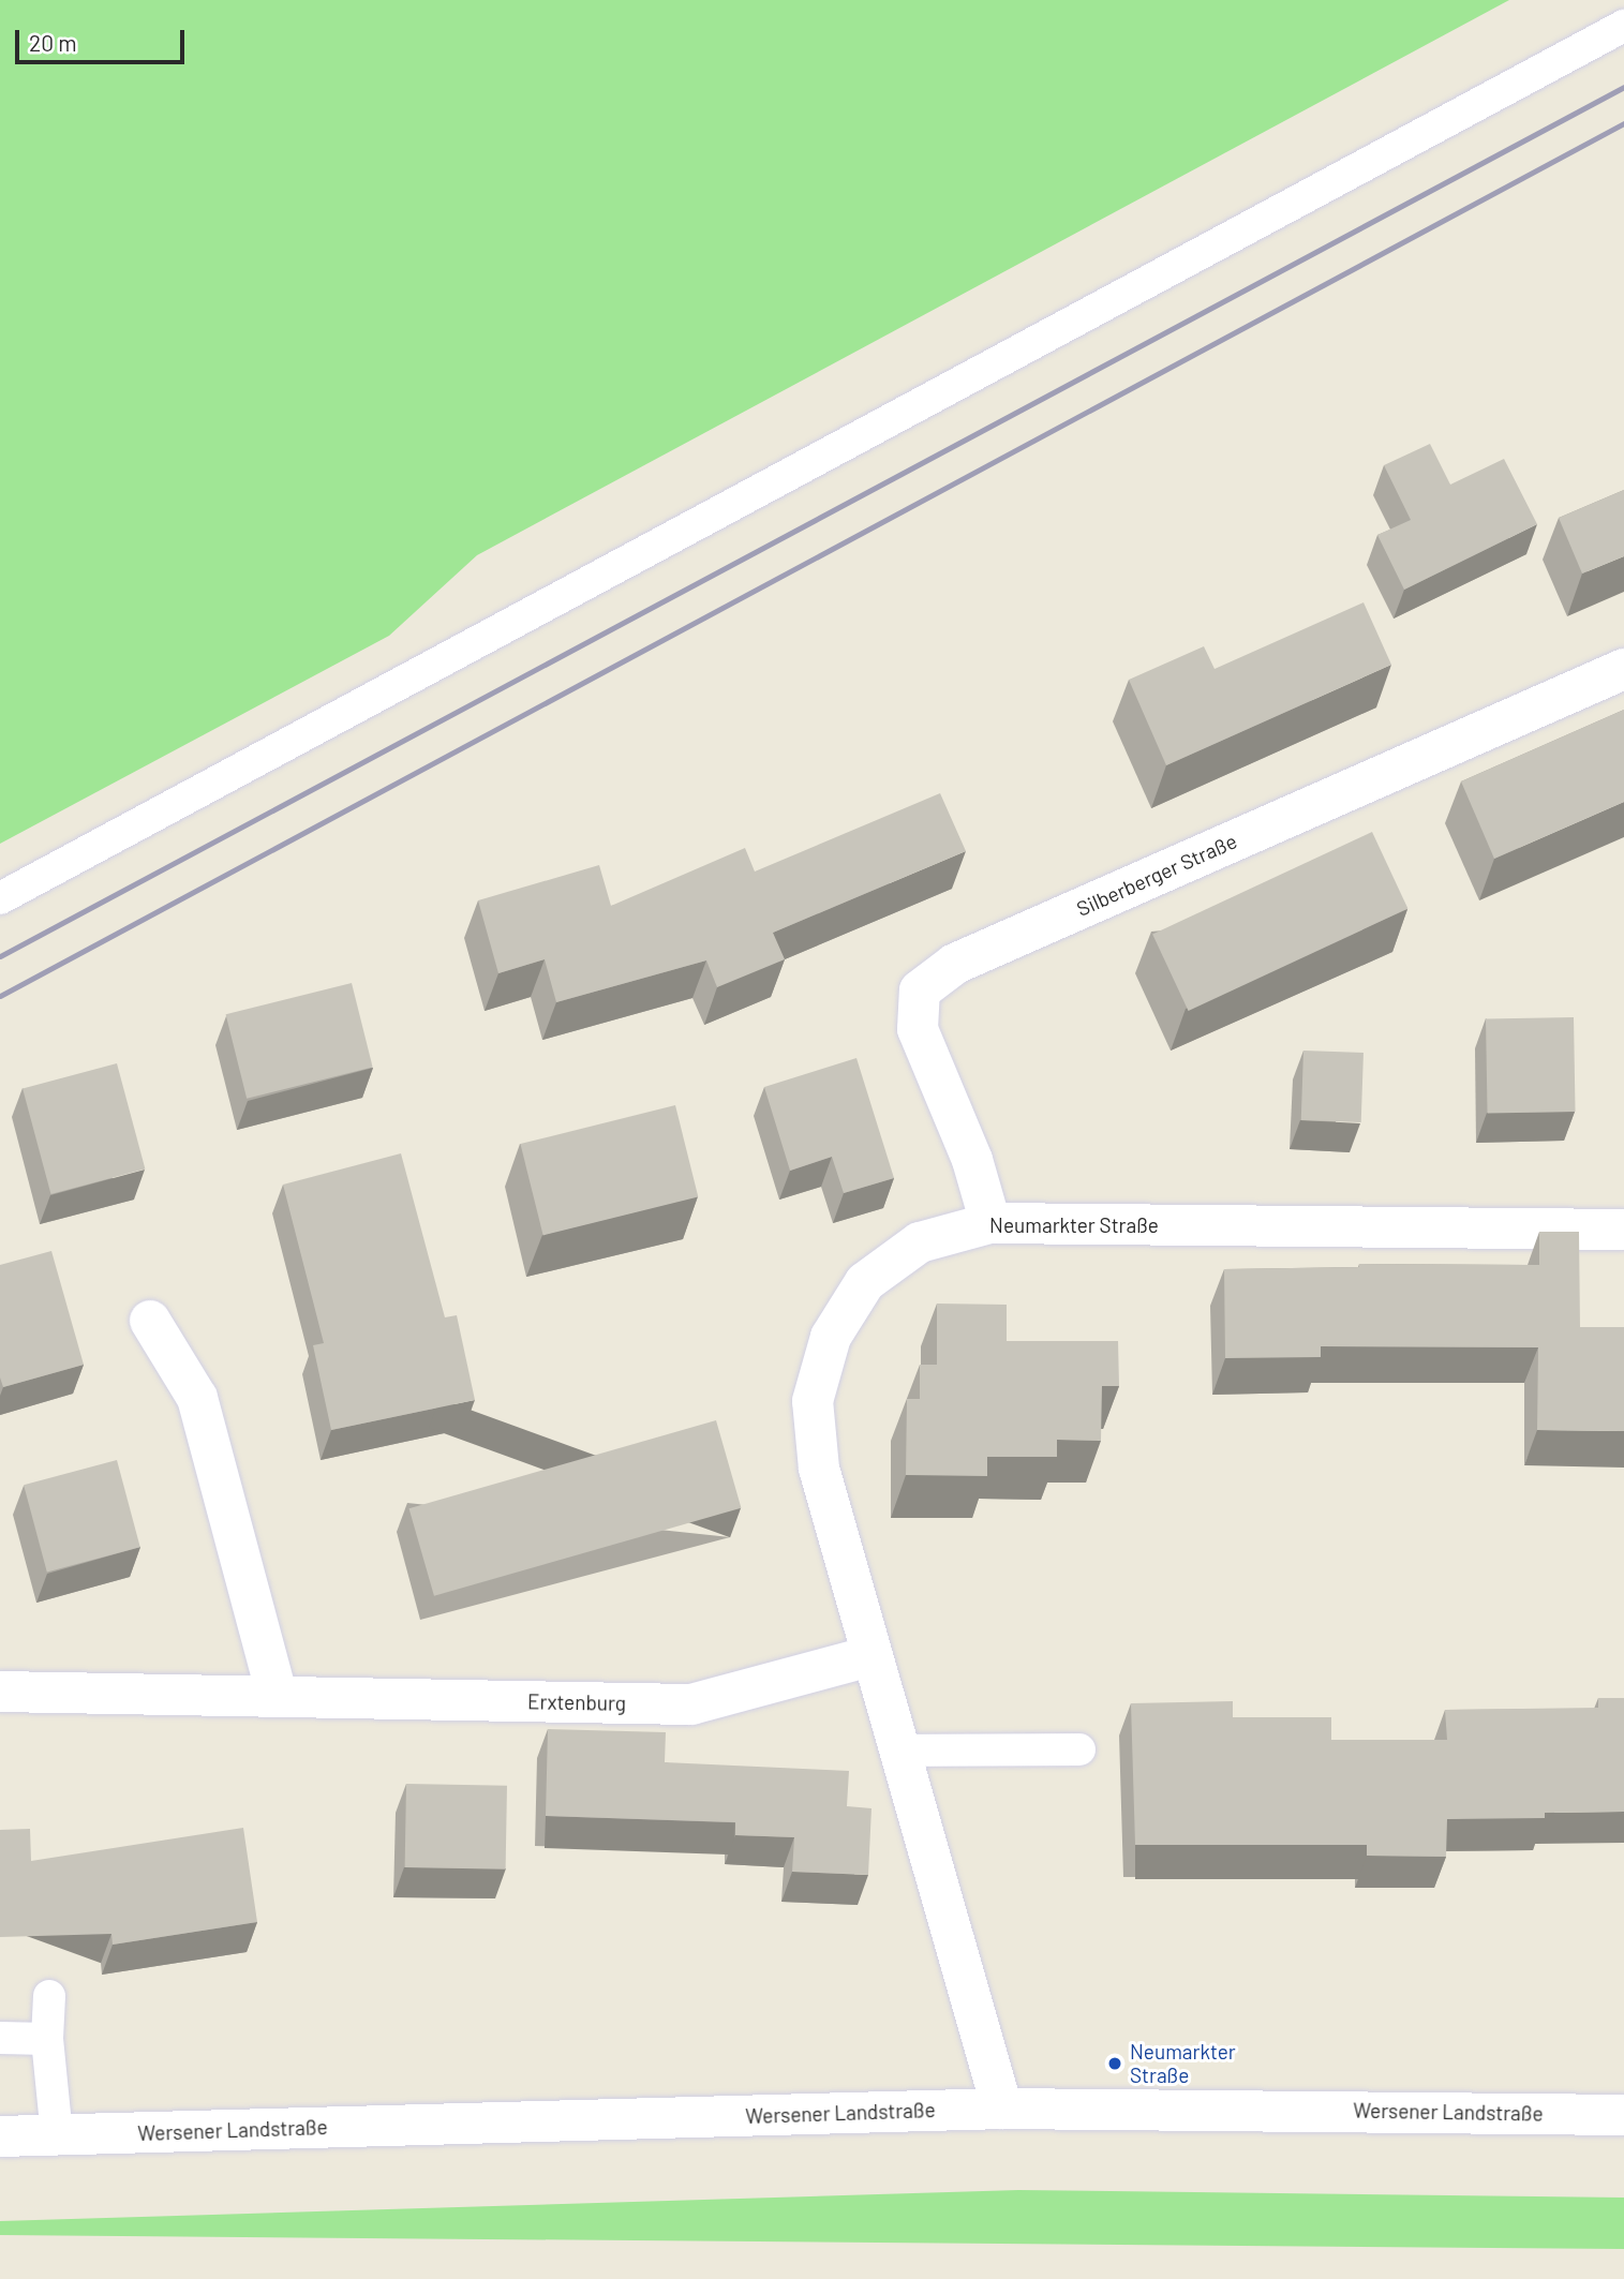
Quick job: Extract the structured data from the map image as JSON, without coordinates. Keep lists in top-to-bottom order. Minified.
{"streets":{"street":["Silberberger Straße","Neumarkter Straße","Erxtenburg","Wersener Landstraße"]},"crossings":[["Silberberger Straße","Neumarkter Straße"],["Neumarkter Straße","Erxtenburg"],["Neumarkter Straße","Wersener Landstraße"]],"places":["Neumarkter Straße"],"scale_bar":"20 m"}
